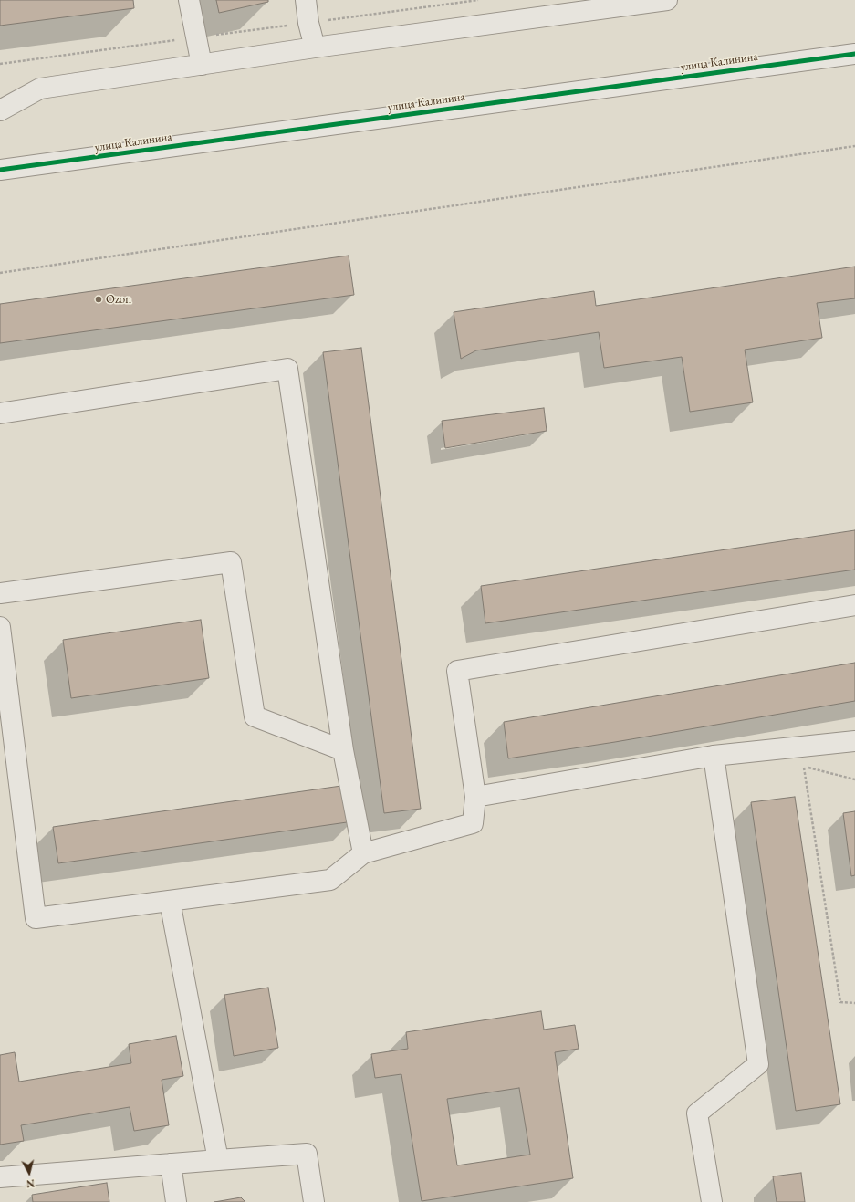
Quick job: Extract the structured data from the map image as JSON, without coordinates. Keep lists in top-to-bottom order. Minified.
{"streets":{"street":["улица Калинина"]},"places":["Ozon"],"north":"bottom"}
